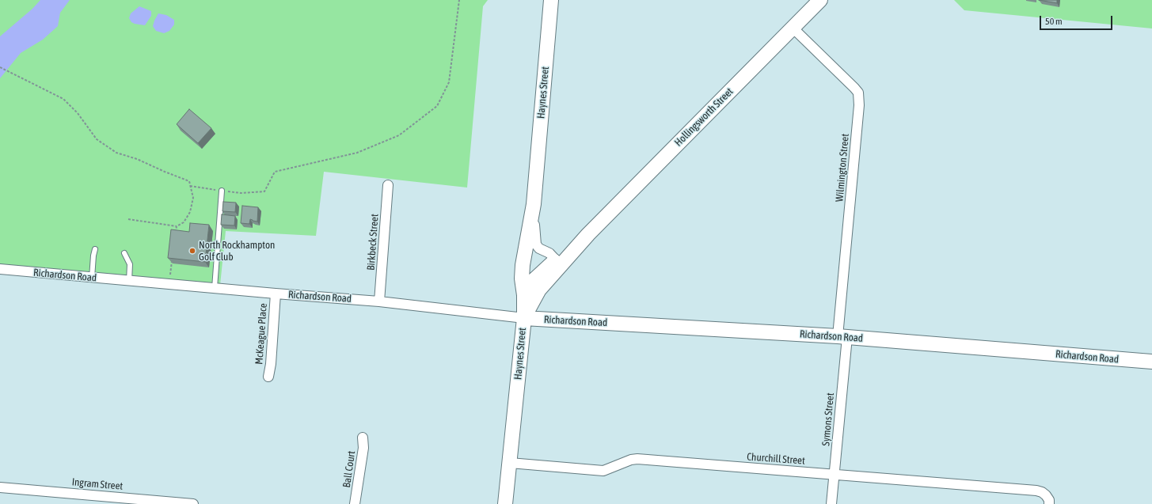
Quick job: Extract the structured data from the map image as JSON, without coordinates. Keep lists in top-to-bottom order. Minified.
{"streets":{"street":["Haynes Street","Hollingsworth Street","Wilmington Street","Birkbeck Street","Richardson Road","McKeague Place","Symons Street","Churchill Street","Ball Court","Ingram Street"]},"crossings":[["Haynes Street","Hollingsworth Street"],["Haynes Street","Richardson Road"],["Haynes Street","Churchill Street"],["Hollingsworth Street","Wilmington Street"],["Hollingsworth Street","Richardson Road"],["Wilmington Street","Richardson Road"],["Wilmington Street","Symons Street"],["Birkbeck Street","Richardson Road"],["Richardson Road","McKeague Place"],["Richardson Road","Symons Street"],["Symons Street","Churchill Street"]],"places":["North Rockhampton Golf Club"],"scale_bar":"50 m"}
